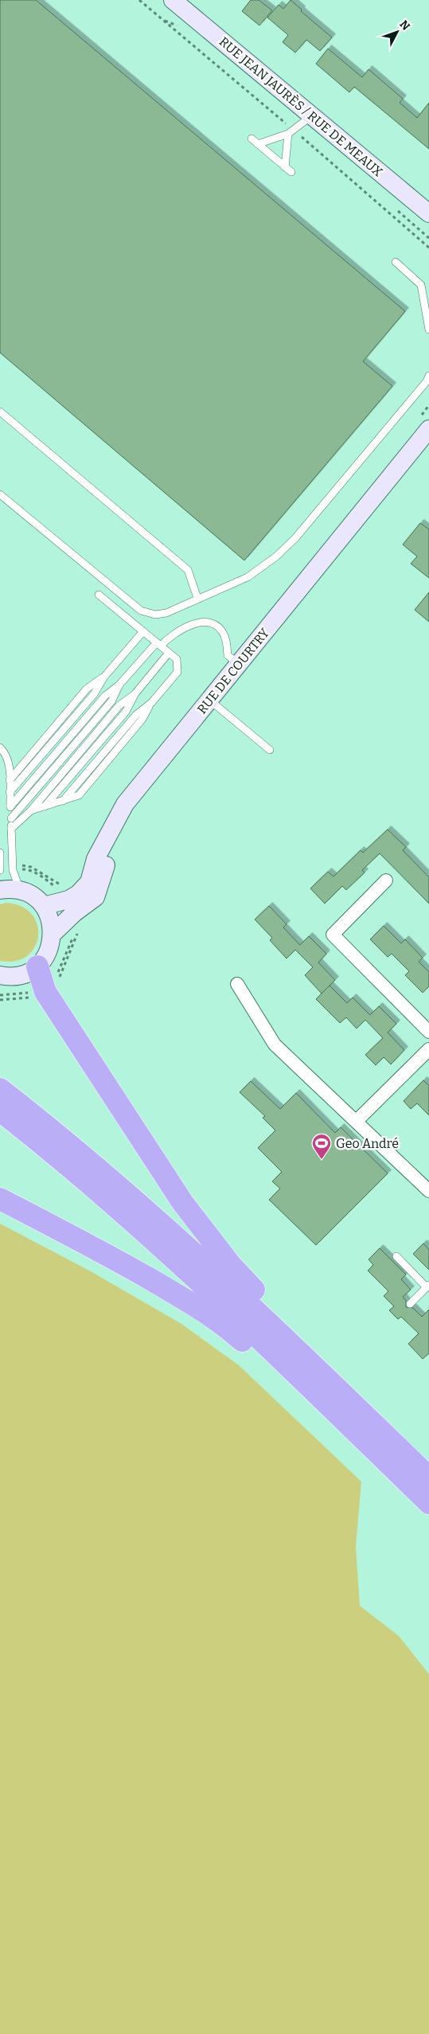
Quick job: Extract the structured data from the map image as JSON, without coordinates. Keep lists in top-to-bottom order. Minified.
{"streets":{"main road":["RUE JEAN JAURÈS / RUE DE MEAUX","RUE DE COURTRY"]},"places":{"sports":["Geo André"]},"north":"top right"}
